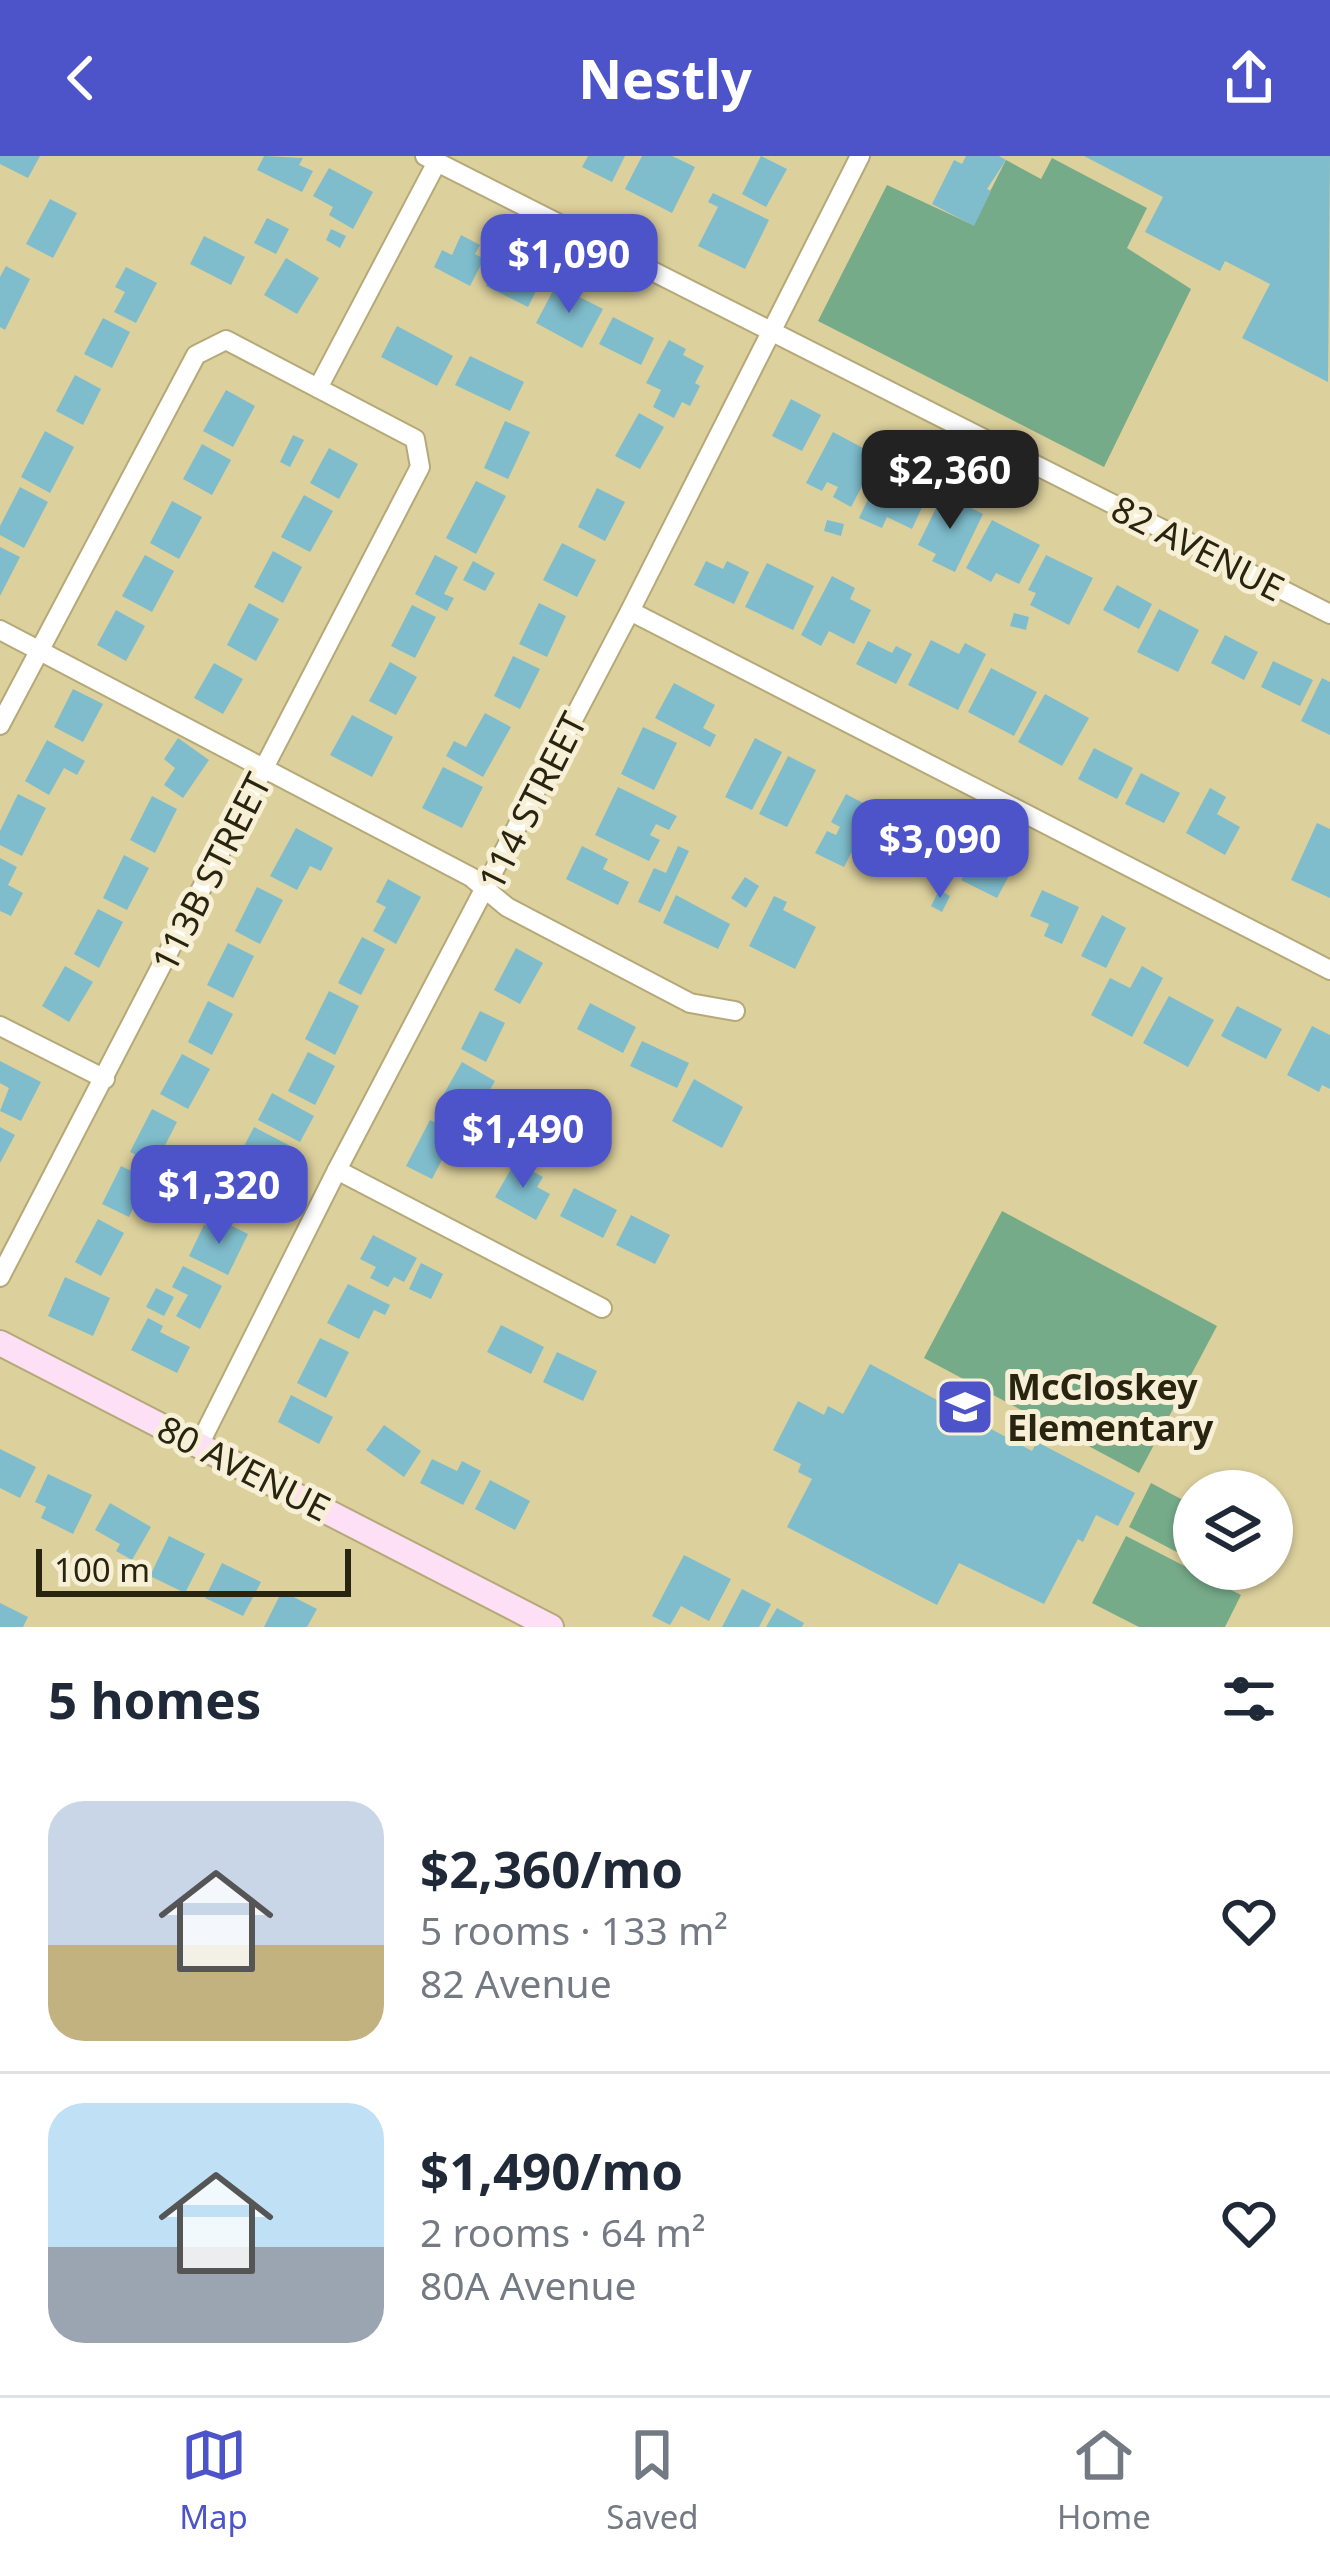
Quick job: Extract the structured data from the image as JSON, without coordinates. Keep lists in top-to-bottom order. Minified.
{"streets":{"street":["82 AVENUE","114 STREET","113B STREET","80 AVENUE"]},"crossings":[["82 AVENUE","114 STREET"],["114 STREET","80 AVENUE"]],"places":{"school or university":["McCloskey Elementary"]},"scale_bar":"100 m","page":{"header":"Nestly","price":["$1,090","$2,360","$3,090","$1,490","$1,320"],"scale":"100 m","heading":"5 homes","list":[{"name":"$2,360/mo","note":"5 rooms · 133 m² · 82 Avenue"},{"name":"$1,490/mo","note":"2 rooms · 64 m² · 80A Avenue"}],"tabs":["Map","Saved","Home"]}}
